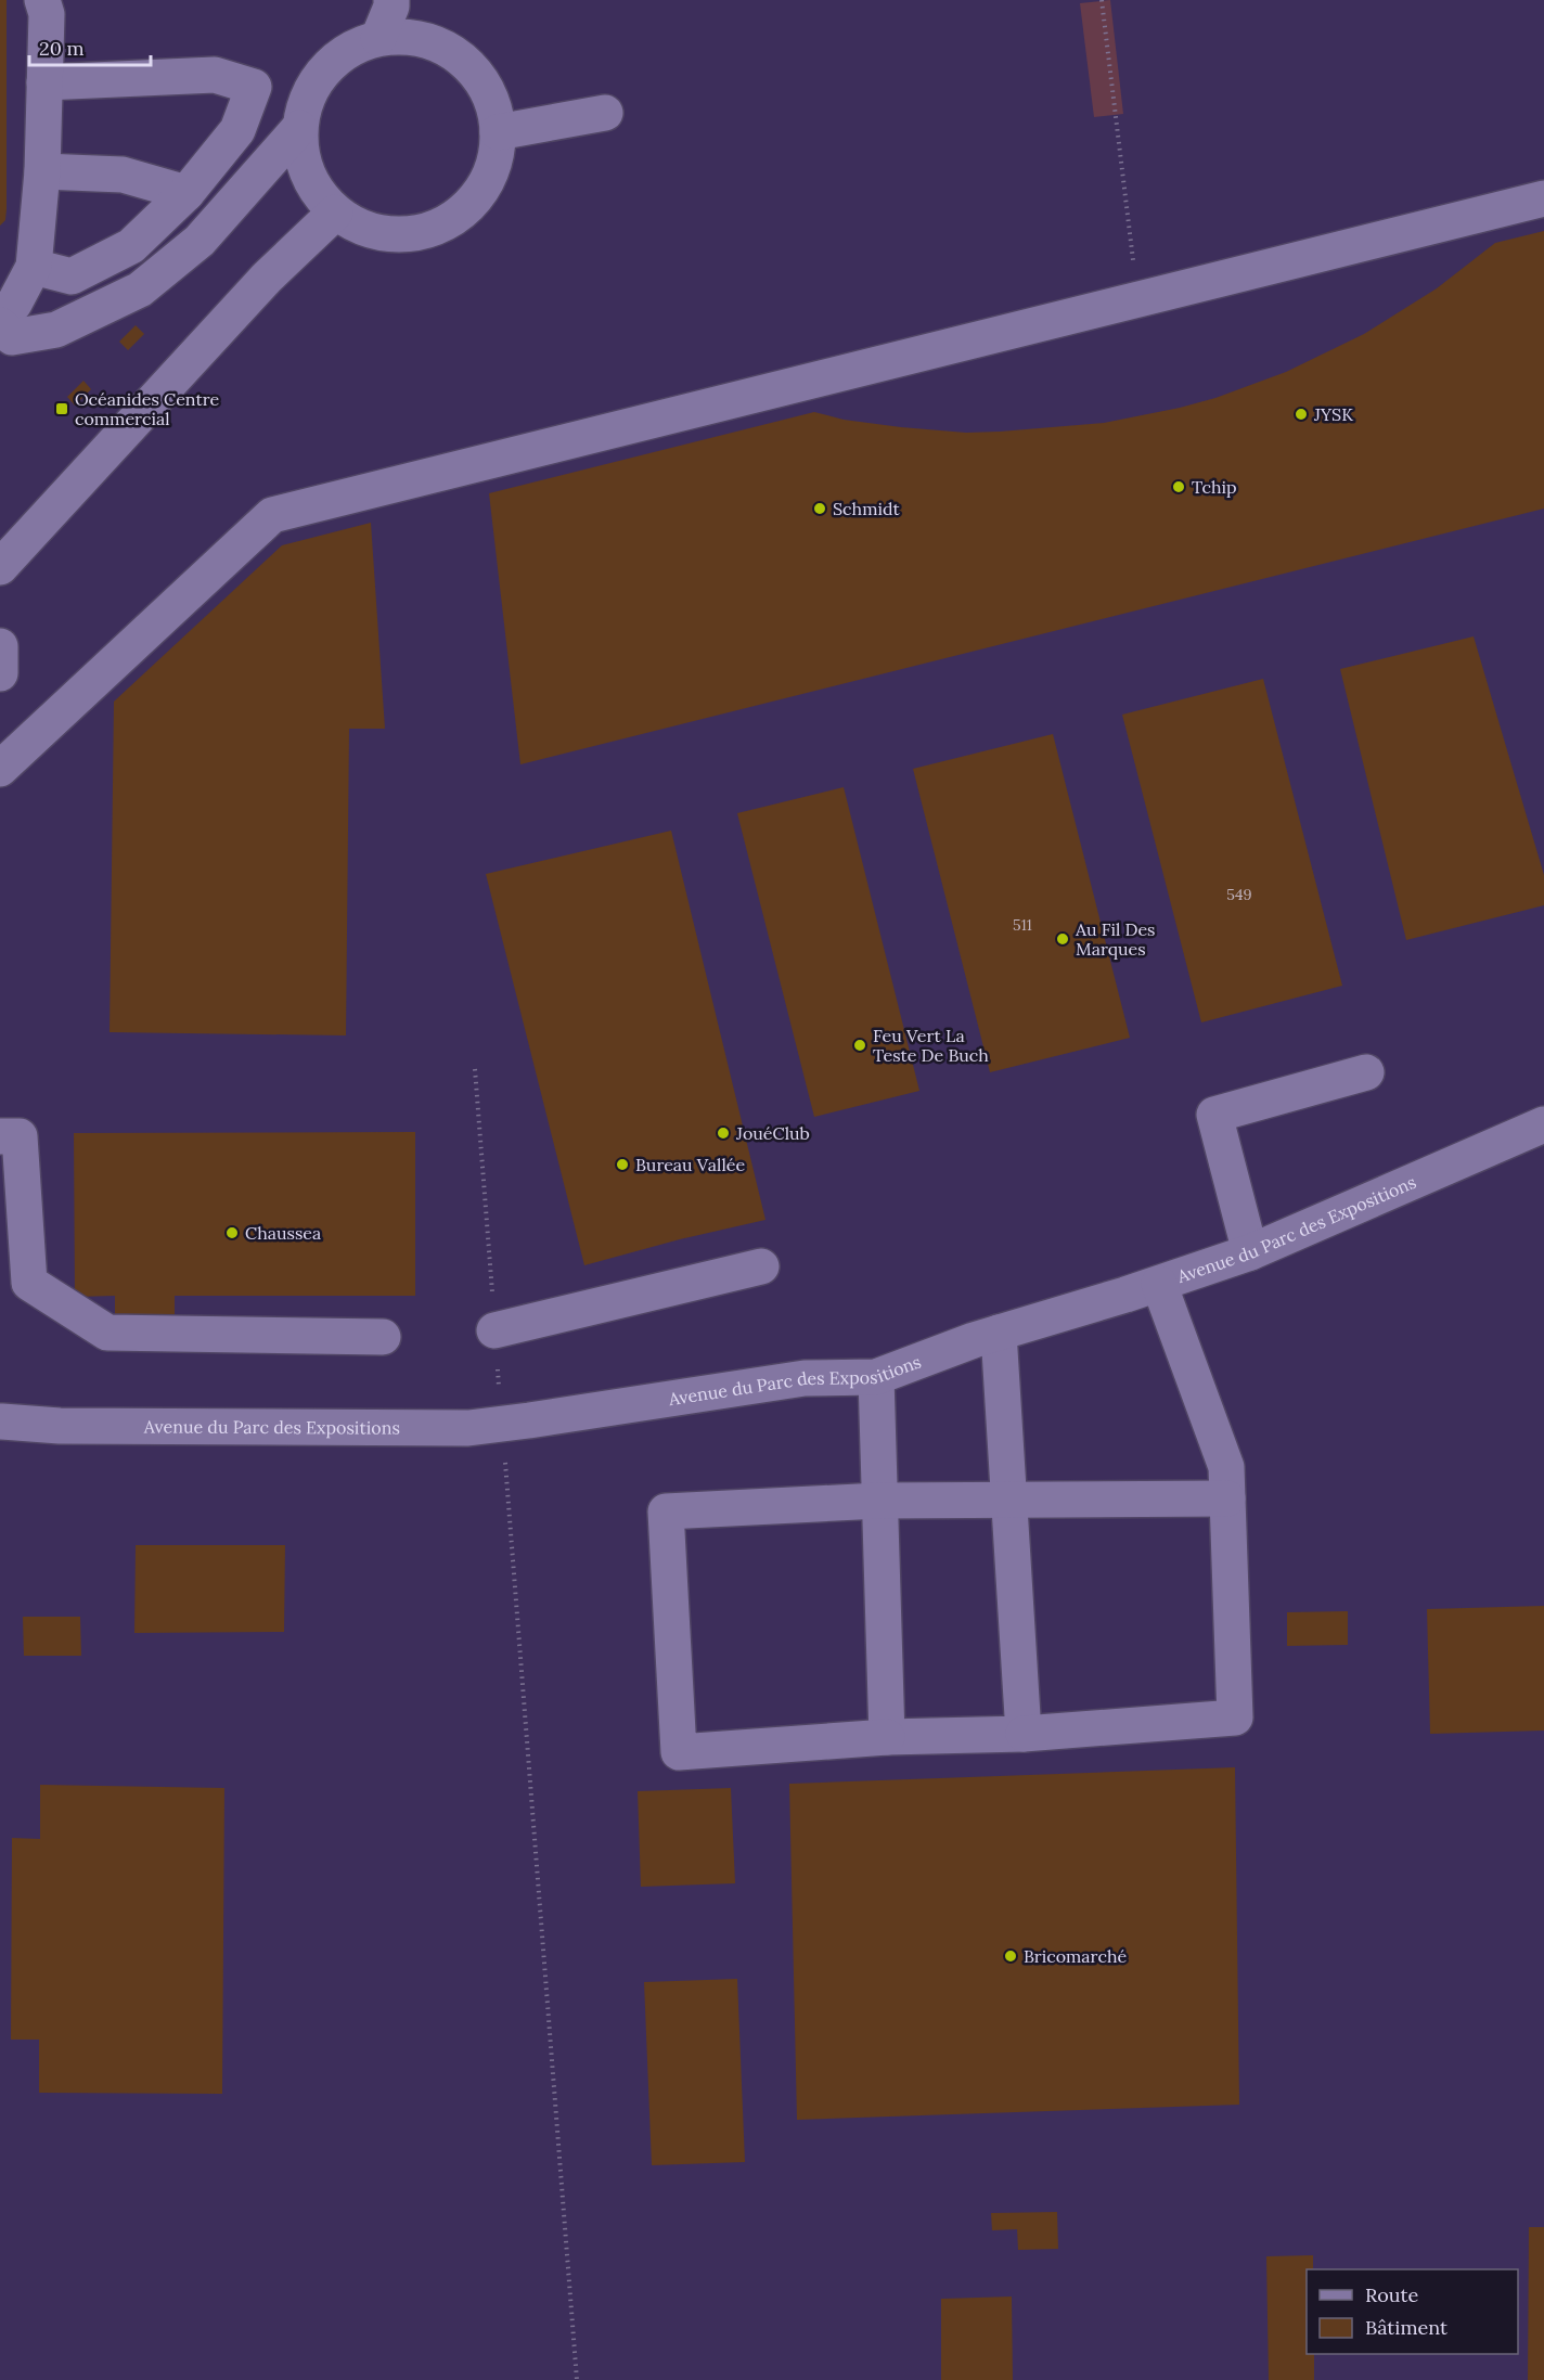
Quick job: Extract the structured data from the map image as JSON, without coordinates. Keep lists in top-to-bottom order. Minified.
{"streets":{"street":["Avenue du Parc des Expositions"]},"places":{"transit":["Océanides Centre commercial"],"other":["JYSK","Tchip","Schmidt","Au Fil Des Marques","Feu Vert La Teste De Buch","JouéClub","Bureau Vallée","Chaussea","Bricomarché"]},"house_numbers":["549","511"],"legend":["Route","Bâtiment"],"scale_bar":"20 m"}
